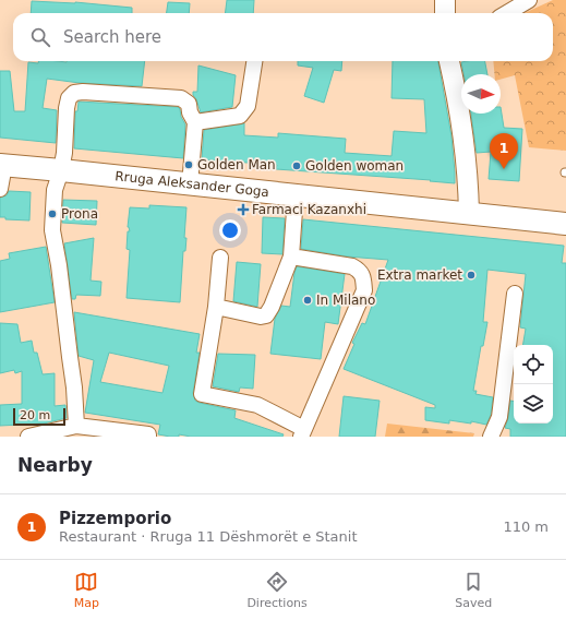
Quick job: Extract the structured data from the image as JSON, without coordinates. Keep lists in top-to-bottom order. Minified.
{"streets":{"main road":["Rruga Aleksander Goga"]},"places":{"other":["Golden Man","Golden woman","Prona","Extra market","In Milano"],"health":["Farmaci Kazanxhi"]},"scale_bar":"20 m","north":"right","page":{"search":"Search here","pins":"1","scale":"20 m","heading":"Nearby","list":[{"mark":"1","name":"Pizzemporio","note":"Restaurant · Rruga 11 Dëshmorët e Stanit","value":"110 m"}],"nav":["Map","Directions","Saved"]}}
